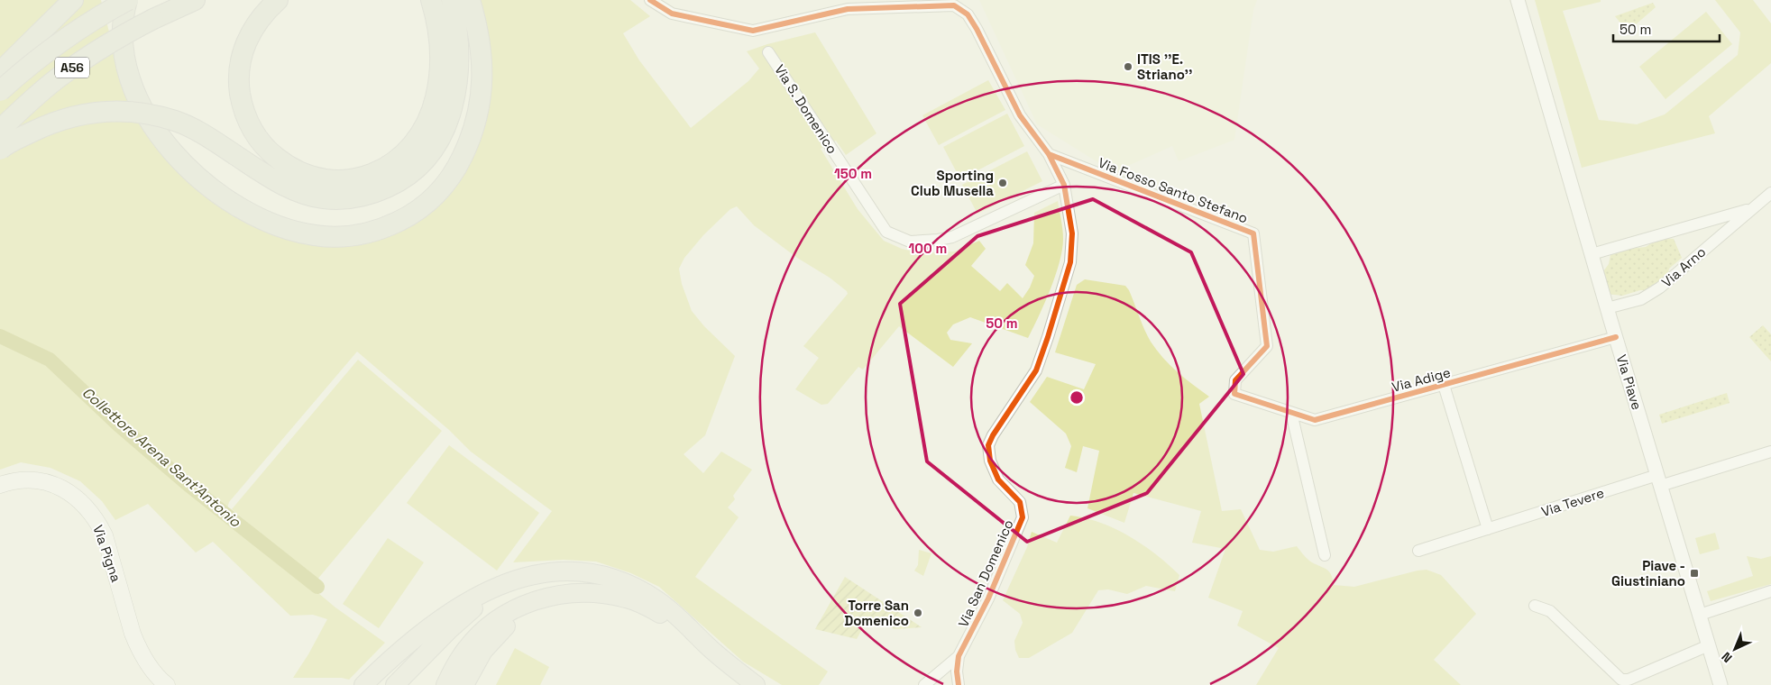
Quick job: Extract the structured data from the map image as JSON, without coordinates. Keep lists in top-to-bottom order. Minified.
{"streets":{"highway":["A56"],"main road":["Via Pigna"],"street":["Via S. Domenico","Via Fosso Santo Stefano","Via Arno","Via Adige","Via Piave","Via Tevere","Via San Domenico"]},"crossings":[["Via S. Domenico","Via San Domenico"],["Via Fosso Santo Stefano","Via Adige"],["Via Fosso Santo Stefano","Via San Domenico"],["Via Arno","Via Piave"],["Via Adige","Via Piave"],["Via Piave","Via Tevere"]],"water":["Collettore Arena Sant'Antonio"],"places":{"other":["ITIS ''E. Striano''","Sporting Club Musella","Torre San Domenico"],"transit":["Piave - Giustiniano"]},"scale_bar":"50 m","north":"bottom left","rings":["150 m","100 m","50 m"]}
